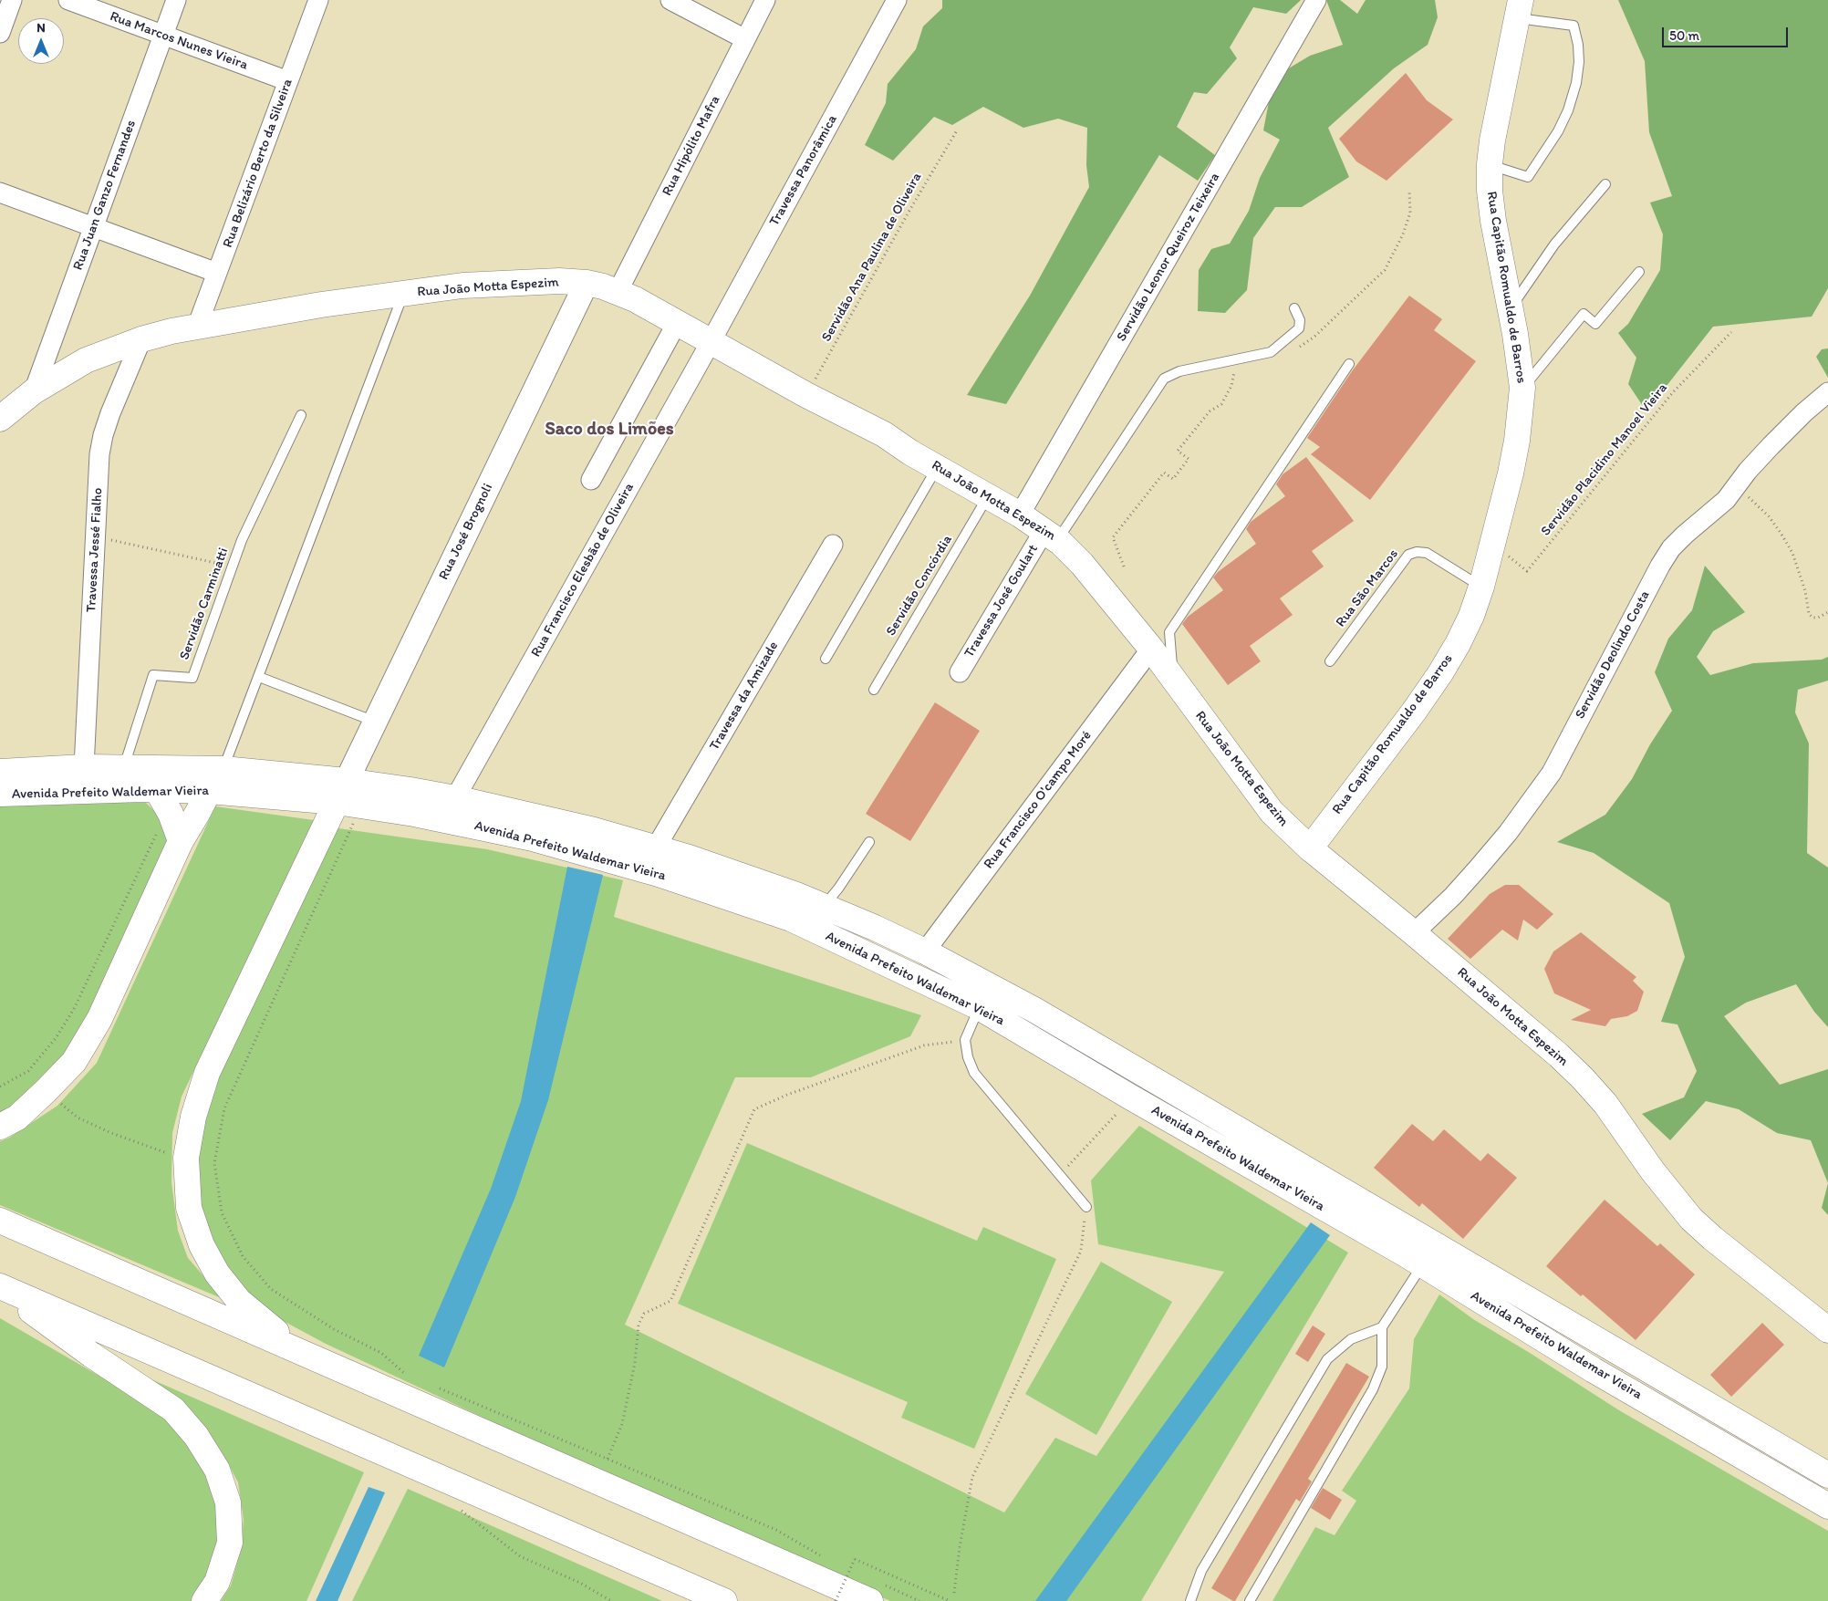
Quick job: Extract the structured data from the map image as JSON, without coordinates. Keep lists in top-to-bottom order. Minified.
{"streets":{"main road":["Rua João Motta Espezim","Rua Capitão Romualdo de Barros","Avenida Prefeito Waldemar Vieira"],"street":["Rua Marcos Nunes Vieira","Rua Hipólito Mafra","Rua Belizário Berto da Silveira","Travessa Panorâmica","Rua Juan Ganzo Fernandes","Servidão Leonor Queiroz Teixeira","Rua José Brognoli","Travessa Jessé Fialho","Rua Francisco Elesbão de Oliveira","Travessa José Goulart","Servidão Deolindo Costa","Travessa da Amizade","Rua Francisco O'campo Moré"],"lane":["Servidão Concórdia","Rua São Marcos","Servidão Carminatti"],"path":["Servidão Ana Paulina de Oliveira","Servidão Placidino Manoel Vieira"]},"crossings":[["Rua Marcos Nunes Vieira","Rua Belizário Berto da Silveira"],["Rua Marcos Nunes Vieira","Rua Juan Ganzo Fernandes"],["Rua Hipólito Mafra","Rua João Motta Espezim"],["Rua Belizário Berto da Silveira","Rua João Motta Espezim"],["Travessa Panorâmica","Rua João Motta Espezim"],["Travessa Panorâmica","Rua Francisco Elesbão de Oliveira"],["Rua Juan Ganzo Fernandes","Rua João Motta Espezim"],["Servidão Ana Paulina de Oliveira","Rua João Motta Espezim"],["Servidão Leonor Queiroz Teixeira","Rua João Motta Espezim"],["Rua João Motta Espezim","Rua Capitão Romualdo de Barros"],["Rua João Motta Espezim","Rua José Brognoli"],["Rua João Motta Espezim","Travessa Jessé Fialho"],["Rua João Motta Espezim","Rua Francisco Elesbão de Oliveira"],["Rua João Motta Espezim","Servidão Concórdia"],["Rua João Motta Espezim","Travessa José Goulart"],["Rua João Motta Espezim","Servidão Deolindo Costa"],["Rua João Motta Espezim","Rua Francisco O'campo Moré"],["Rua Capitão Romualdo de Barros","Servidão Placidino Manoel Vieira"],["Rua Capitão Romualdo de Barros","Rua São Marcos"],["Rua José Brognoli","Avenida Prefeito Waldemar Vieira"],["Travessa Jessé Fialho","Avenida Prefeito Waldemar Vieira"],["Rua Francisco Elesbão de Oliveira","Avenida Prefeito Waldemar Vieira"],["Servidão Carminatti","Avenida Prefeito Waldemar Vieira"],["Travessa da Amizade","Avenida Prefeito Waldemar Vieira"],["Avenida Prefeito Waldemar Vieira","Rua Francisco O'campo Moré"]],"districts":["Saco dos Limões"],"scale_bar":"50 m","north":"top"}
